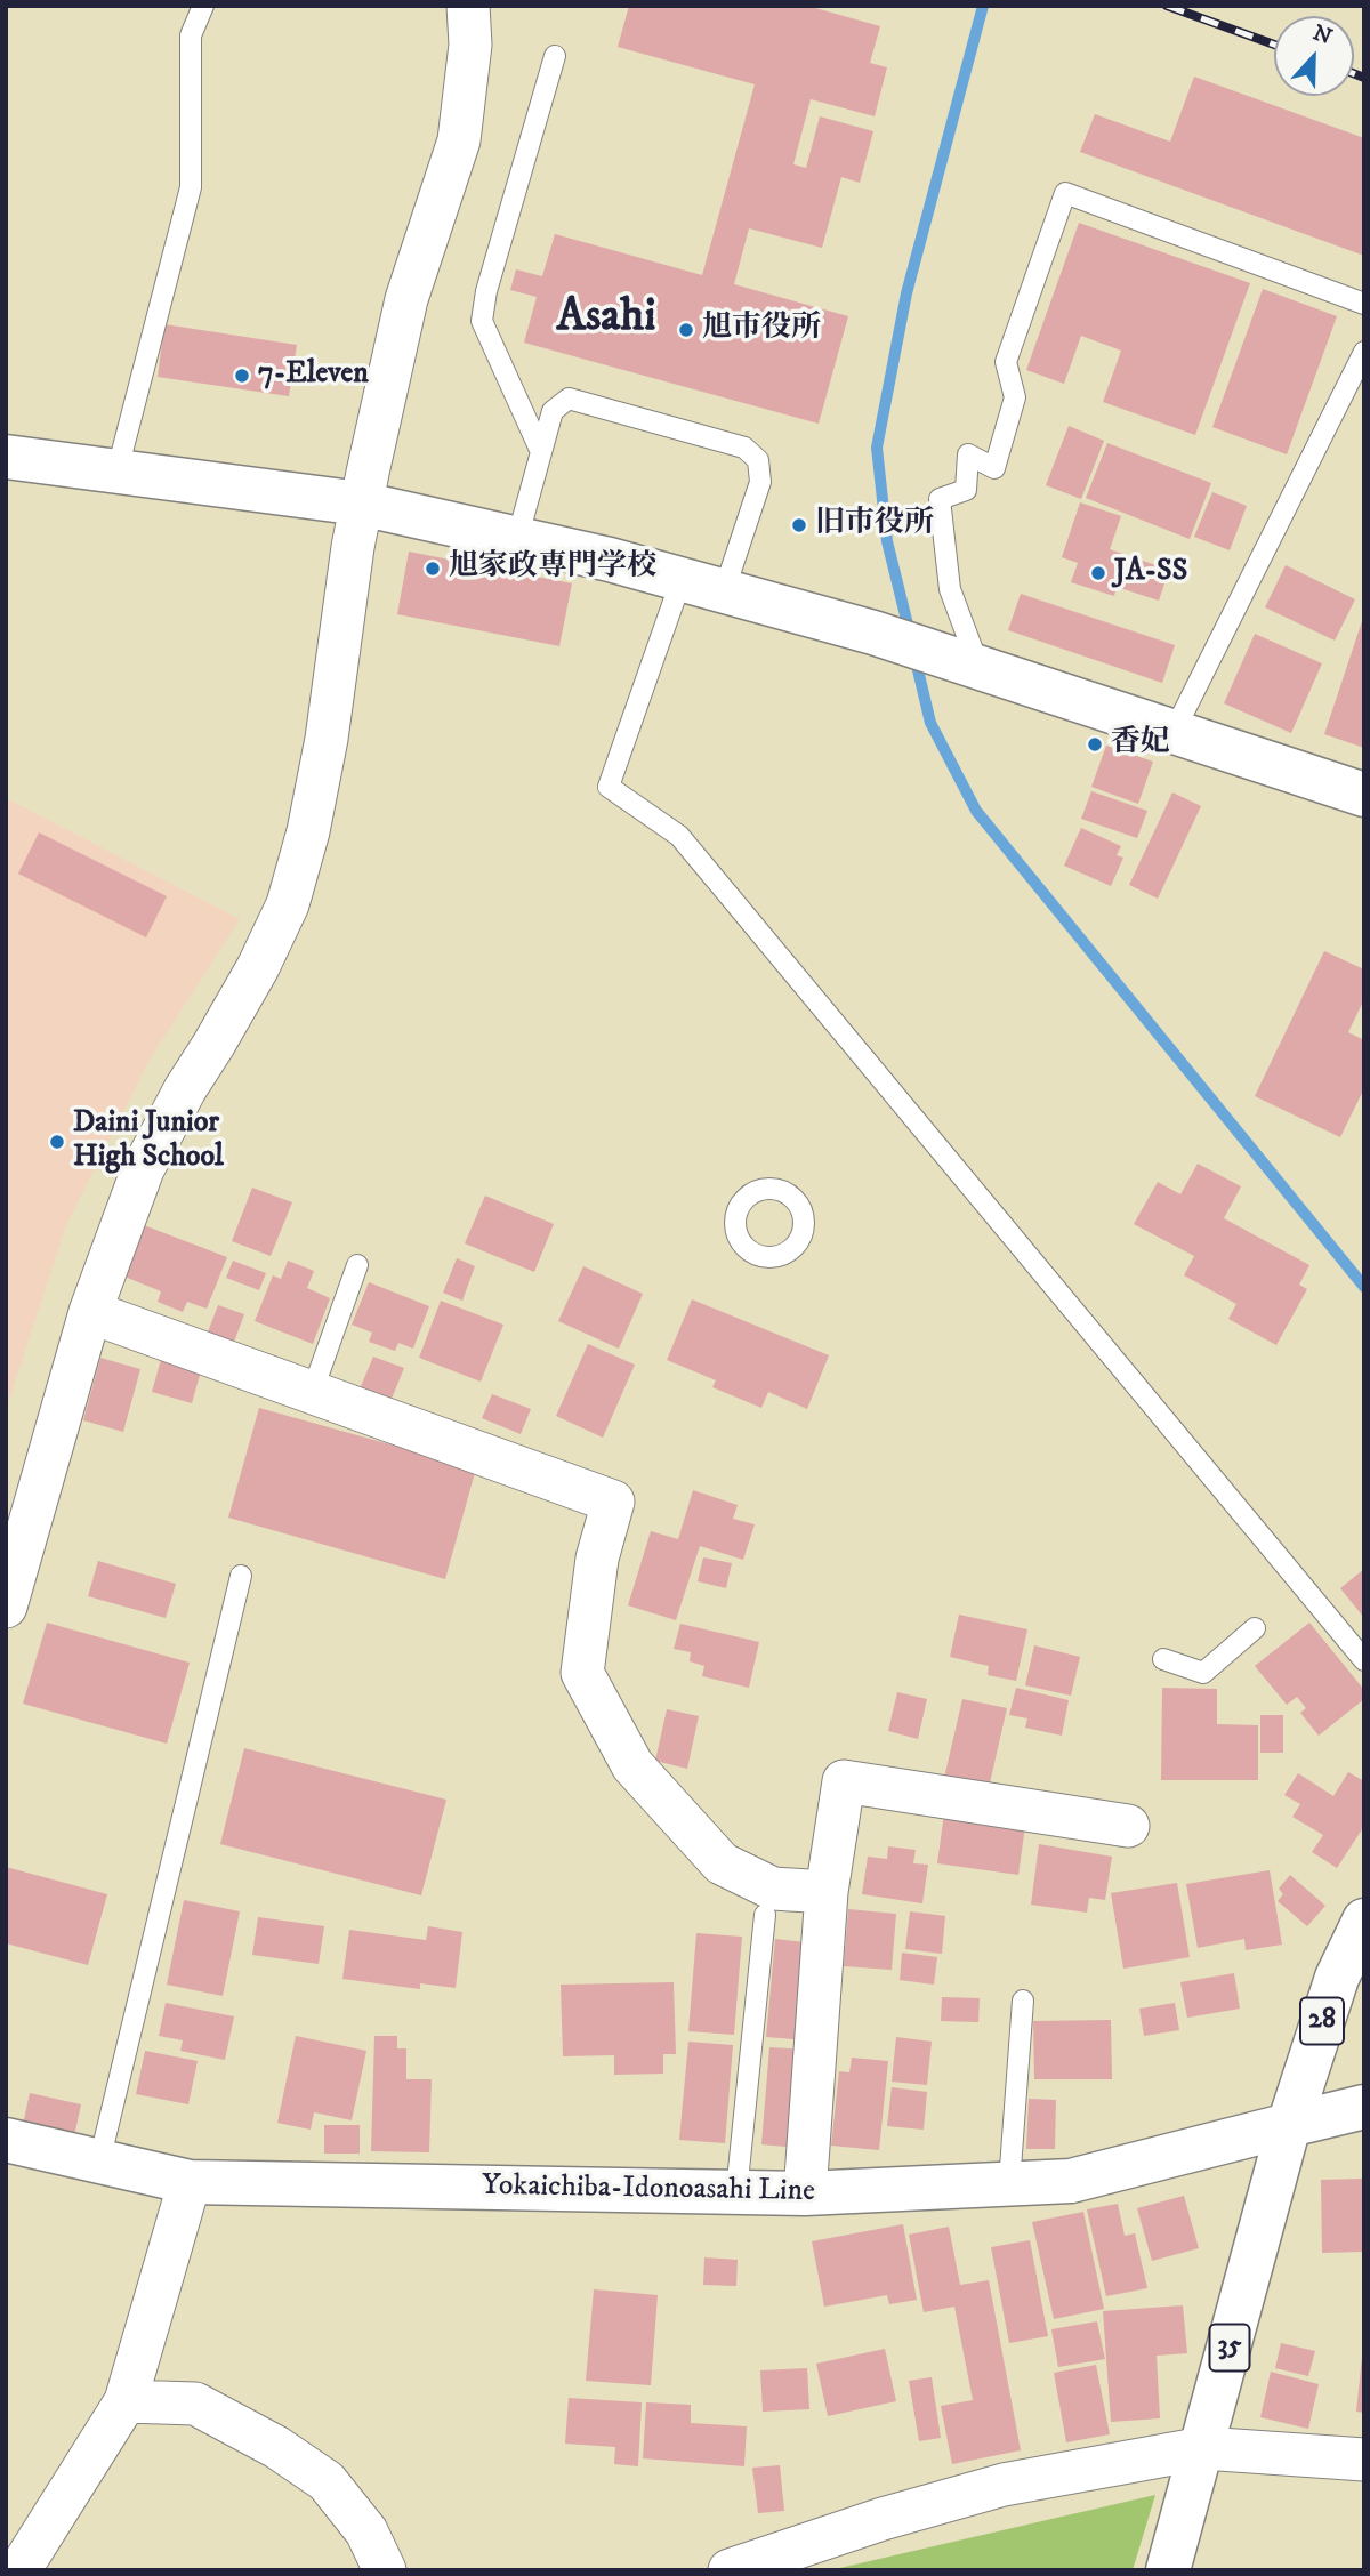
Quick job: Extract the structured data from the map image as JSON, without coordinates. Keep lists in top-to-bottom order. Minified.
{"streets":{"main road":["28","Yokaichiba-Idonoasahi Line","35"]},"crossings":[["28","Yokaichiba-Idonoasahi Line"],["28","35"],["Yokaichiba-Idonoasahi Line","35"]],"districts":["Asahi"],"places":["旭市役所","7-Eleven","旧市役所","旭家政専門学校","JA-SS","香妃","Daini Junior High School"],"north":"top"}
